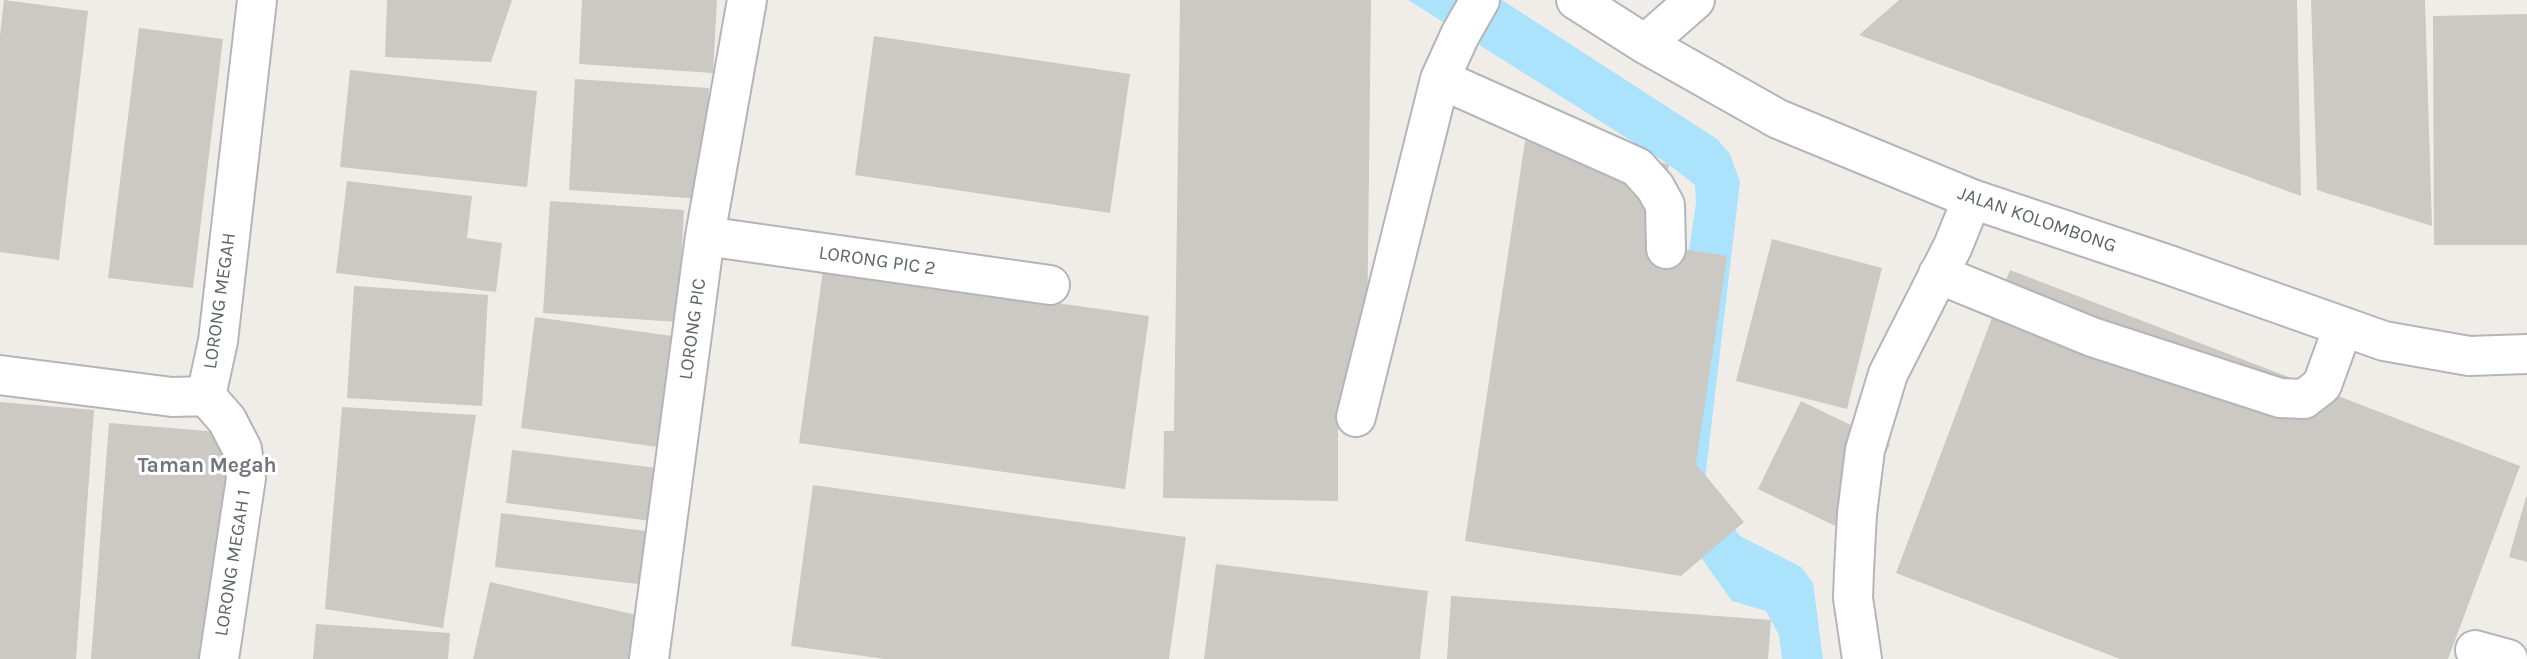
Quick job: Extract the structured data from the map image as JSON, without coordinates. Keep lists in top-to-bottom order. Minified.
{"streets":{"street":["JALAN KOLOMBONG","LORONG PIC 2","LORONG MEGAH","LORONG PIC","LORONG MEGAH 1"]},"crossings":[["LORONG PIC 2","LORONG PIC"],["LORONG MEGAH","LORONG MEGAH 1"]],"districts":["Taman Megah"]}
